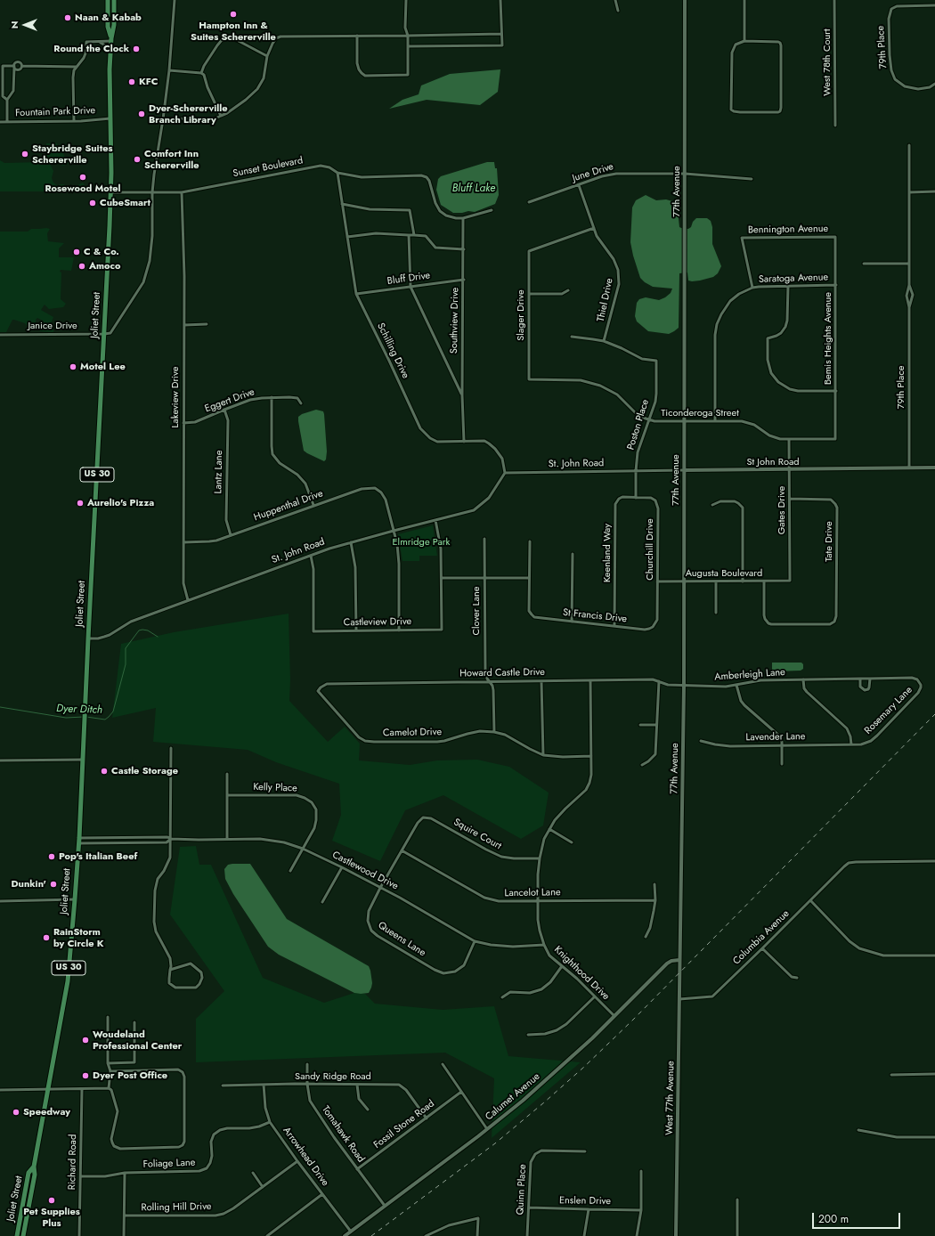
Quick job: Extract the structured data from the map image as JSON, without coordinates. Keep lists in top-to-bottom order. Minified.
{"streets":{"main road":["Joliet Street","US 30"],"street":["79th Place","West 78th Court","Fountain Park Drive","Sunset Boulevard","June Drive","77th Avenue","Bennington Avenue","Bluff Drive","Saratoga Avenue","Thiel Drive","Slager Drive","Southview Drive","Janice Drive","Bemis Heights Avenue","Schilling Drive","Lakeview Drive","Eggert Drive","Ticonderoga Street","Poston Place","St John Road","St. John Road","Lantz Lane","Huppenthal Drive","Gates Drive","Tate Drive","Churchill Drive","Keenland Way","Augusta Boulevard","Clover Lane","St Francis Drive","Castleview Drive","Howard Castle Drive","Amberleigh Lane","Rosemary Lane","Camelot Drive","Lavender Lane","Kelly Place","Squire Court","Castlewood Drive","Lancelot Lane","Columbia Avenue","Queens Lane","Knighthood Drive","Sandy Ridge Road","Calumet Avenue","West 77th Avenue","Fossil Stone Road","Tomahawk Road","Arrowhead Drive","Richard Road","Foliage Lane","Quinn Place","Enslen Drive","Rolling Hill Drive"]},"crossings":[["79th Place","St John Road"],["Fountain Park Drive","Joliet Street"],["Sunset Boulevard","Joliet Street"],["Sunset Boulevard","Southview Drive"],["Sunset Boulevard","Schilling Drive"],["Sunset Boulevard","Lakeview Drive"],["June Drive","77th Avenue"],["June Drive","Thiel Drive"],["77th Avenue","Ticonderoga Street"],["77th Avenue","St John Road"],["77th Avenue","St. John Road"],["77th Avenue","Augusta Boulevard"],["77th Avenue","Howard Castle Drive"],["77th Avenue","Amberleigh Lane"],["77th Avenue","Calumet Avenue"],["77th Avenue","West 77th Avenue"],["Bennington Avenue","Saratoga Avenue"],["Bennington Avenue","Bemis Heights Avenue"],["Bluff Drive","Southview Drive"],["Bluff Drive","Schilling Drive"],["Saratoga Avenue","Bemis Heights Avenue"],["Saratoga Avenue","Ticonderoga Street"],["Thiel Drive","Slager Drive"],["Thiel Drive","Poston Place"],["Joliet Street","Janice Drive"],["Joliet Street","St. John Road"],["Joliet Street","US 30"],["Joliet Street","Castlewood Drive"],["Slager Drive","Ticonderoga Street"],["Southview Drive","Schilling Drive"],["Bemis Heights Avenue","Ticonderoga Street"],["Schilling Drive","St. John Road"],["Lakeview Drive","Eggert Drive"],["Lakeview Drive","St. John Road"],["Lakeview Drive","Huppenthal Drive"],["Eggert Drive","Lantz Lane"],["Ticonderoga Street","Poston Place"],["Ticonderoga Street","Gates Drive"],["Poston Place","St. John Road"],["Poston Place","Churchill Drive"],["Poston Place","Keenland Way"],["St John Road","St. John Road"],["St John Road","Gates Drive"],["St. John Road","Huppenthal Drive"],["St. John Road","Castleview Drive"],["Lantz Lane","Huppenthal Drive"],["Huppenthal Drive","Castleview Drive"],["Gates Drive","Tate Drive"],["Gates Drive","Augusta Boulevard"],["Tate Drive","Augusta Boulevard"],["Churchill Drive","Keenland Way"],["Churchill Drive","Augusta Boulevard"],["Churchill Drive","St Francis Drive"],["Keenland Way","St Francis Drive"],["Clover Lane","Howard Castle Drive"],["Clover Lane","Camelot Drive"],["Howard Castle Drive","Amberleigh Lane"],["Howard Castle Drive","Camelot Drive"],["Howard Castle Drive","Knighthood Drive"],["Amberleigh Lane","Rosemary Lane"],["Rosemary Lane","Lavender Lane"],["Camelot Drive","Knighthood Drive"],["Kelly Place","Castlewood Drive"],["Squire Court","Queens Lane"],["Squire Court","Knighthood Drive"],["Castlewood Drive","Queens Lane"],["Castlewood Drive","Knighthood Drive"],["Lancelot Lane","Queens Lane"],["Lancelot Lane","Knighthood Drive"],["Columbia Avenue","West 77th Avenue"],["Knighthood Drive","Calumet Avenue"],["Sandy Ridge Road","Fossil Stone Road"],["Sandy Ridge Road","Tomahawk Road"],["Sandy Ridge Road","Arrowhead Drive"],["Calumet Avenue","West 77th Avenue"],["Calumet Avenue","Tomahawk Road"],["Calumet Avenue","Arrowhead Drive"],["Fossil Stone Road","Tomahawk Road"],["Arrowhead Drive","Foliage Lane"],["Arrowhead Drive","Rolling Hill Drive"],["Richard Road","Foliage Lane"],["Quinn Place","Enslen Drive"]],"water":["Bluff Lake","Dyer Ditch"],"parks":["Elmridge Park"],"places":["Hampton Inn & Suites Schererville","Naan & Kabab","Round the Clock","KFC","Dyer-Schererville Branch Library","Staybridge Suites Schererville","Comfort Inn Schererville","Rosewood Motel","CubeSmart","C & Co.","Amoco","Motel Lee","Aurelio's Pizza","Castle Storage","Pop's Italian Beef","Dunkin'","RainStorm by Circle K","Woudeland Professional Center","Dyer Post Office","Speedway","Pet Supplies Plus"],"scale_bar":"200 m","north":"left"}
